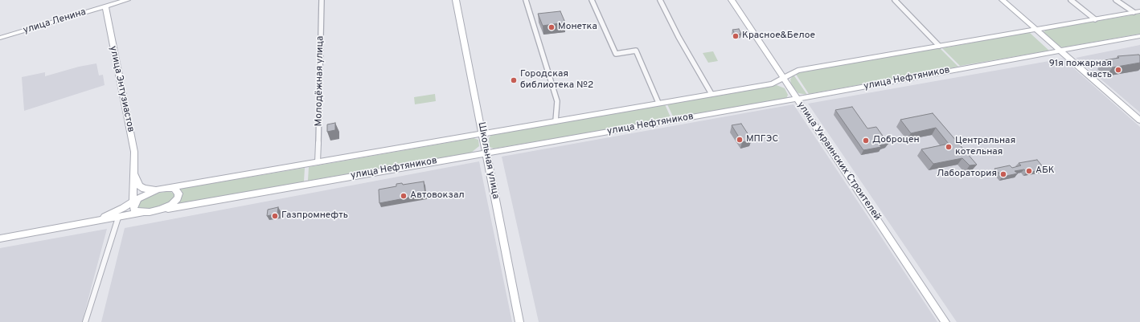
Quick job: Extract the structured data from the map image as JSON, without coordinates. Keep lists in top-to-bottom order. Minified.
{"streets":{"main road":["улица Ленина","улица Нефтяников","улица Энтузиастов","Школьная улица","улица Украинских Строителей"],"street":["Молодёжная улица"]},"crossings":[["улица Ленина","улица Энтузиастов"],["улица Нефтяников","Молодёжная улица"],["улица Нефтяников","улица Энтузиастов"],["улица Нефтяников","Школьная улица"],["улица Нефтяников","улица Украинских Строителей"]],"places":["Монетка","Красное&Белое","91я пожарная часть","Городская библиотека №2","МПГЭС","Доброцен","Центральная котельная","АБК","Лаборатория","Автовокзал","Газпромнефть"]}
